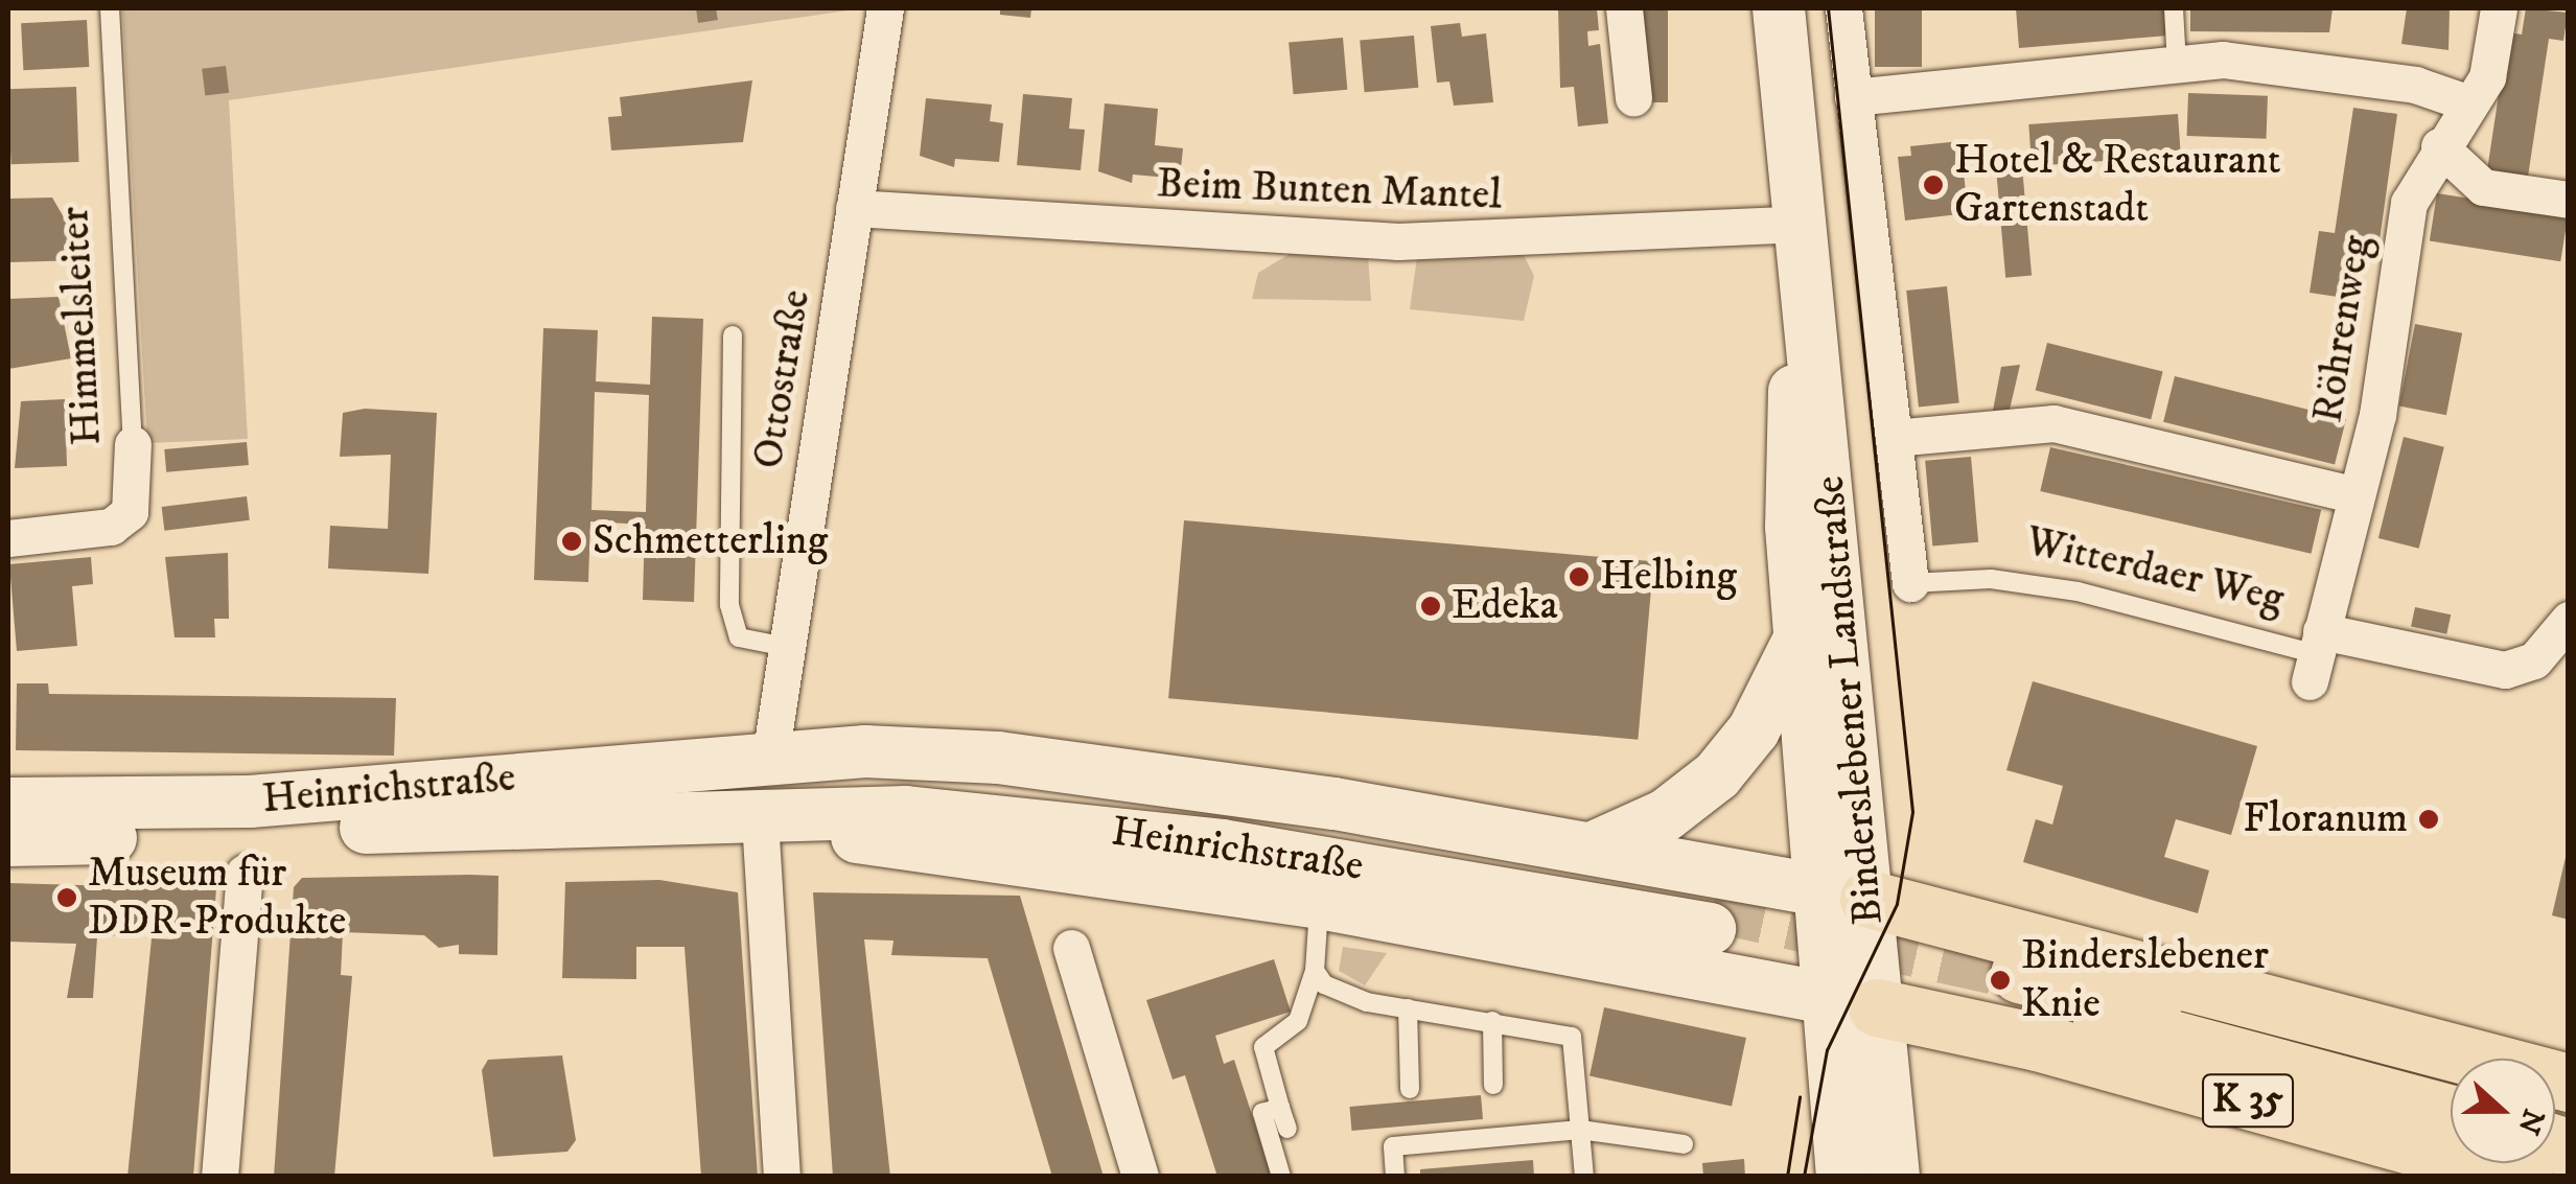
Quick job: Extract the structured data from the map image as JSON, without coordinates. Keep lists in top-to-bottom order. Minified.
{"streets":{"highway":["K 35"],"main road":["Binderslebener Landstraße","Heinrichstraße"],"street":["Beim Bunten Mantel","Himmelsleiter","Röhrenweg","Ottostraße","Witterdaer Weg"]},"crossings":[["Beim Bunten Mantel","Ottostraße"],["Beim Bunten Mantel","Binderslebener Landstraße"],["Röhrenweg","Witterdaer Weg"],["Ottostraße","Heinrichstraße"],["Witterdaer Weg","Binderslebener Landstraße"],["Binderslebener Landstraße","Heinrichstraße"],["Binderslebener Landstraße","K 35"],["Heinrichstraße","K 35"]],"places":["Hotel & Restaurant Gartenstadt","Schmetterling","Helbing","Edeka","Floranum","Museum für DDR-Produkte","Binderslebener Knie"],"north":"right"}
